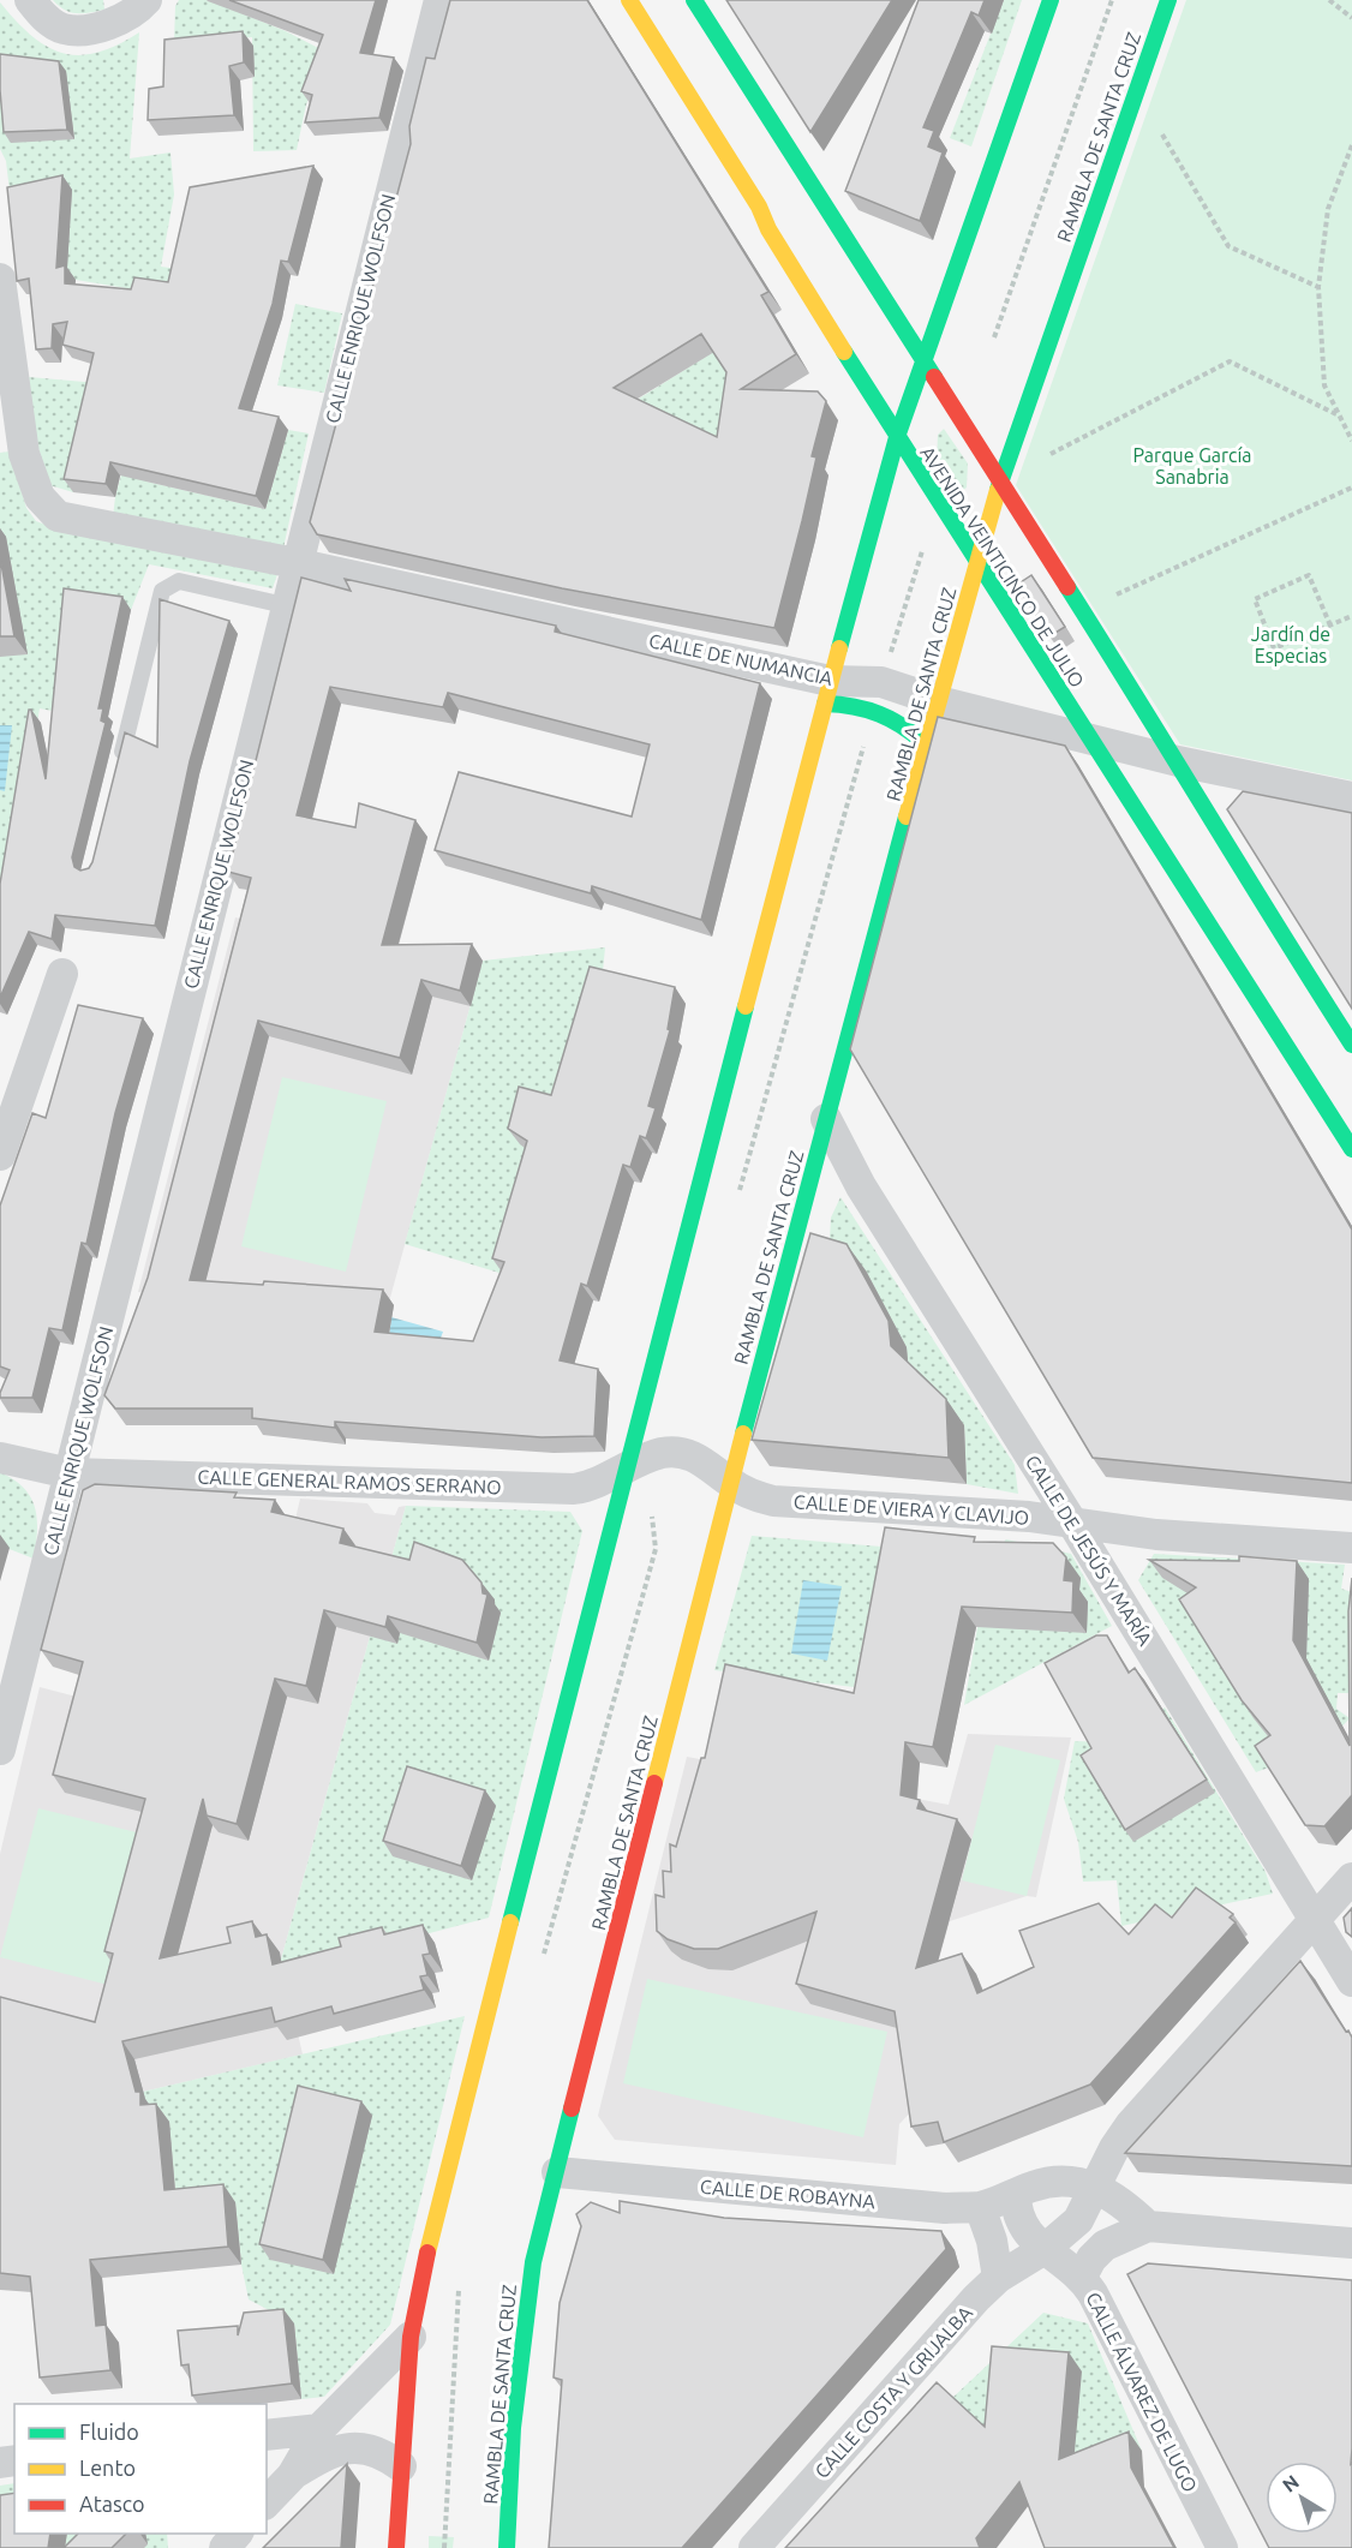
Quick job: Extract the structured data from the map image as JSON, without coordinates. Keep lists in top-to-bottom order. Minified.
{"streets":{"main road":["RAMBLA DE SANTA CRUZ","AVENIDA VEINTICINCO DE JULIO"],"street":["CALLE ENRIQUE WOLFSON","CALLE DE NUMANCIA","CALLE GENERAL RAMOS SERRANO","CALLE DE VIERA Y CLAVIJO","CALLE DE JESÚS Y MARÍA","CALLE DE ROBAYNA","CALLE COSTA Y GRIJALBA","CALLE ÁLVAREZ DE LUGO"]},"crossings":[["RAMBLA DE SANTA CRUZ","AVENIDA VEINTICINCO DE JULIO"],["RAMBLA DE SANTA CRUZ","CALLE DE NUMANCIA"],["RAMBLA DE SANTA CRUZ","CALLE GENERAL RAMOS SERRANO"],["RAMBLA DE SANTA CRUZ","CALLE DE VIERA Y CLAVIJO"],["RAMBLA DE SANTA CRUZ","CALLE DE JESÚS Y MARÍA"],["RAMBLA DE SANTA CRUZ","CALLE DE ROBAYNA"],["CALLE ENRIQUE WOLFSON","CALLE DE NUMANCIA"],["CALLE ENRIQUE WOLFSON","CALLE GENERAL RAMOS SERRANO"],["AVENIDA VEINTICINCO DE JULIO","CALLE DE NUMANCIA"],["CALLE GENERAL RAMOS SERRANO","CALLE DE VIERA Y CLAVIJO"],["CALLE DE VIERA Y CLAVIJO","CALLE DE JESÚS Y MARÍA"],["CALLE DE ROBAYNA","CALLE COSTA Y GRIJALBA"],["CALLE DE ROBAYNA","CALLE ÁLVAREZ DE LUGO"],["CALLE COSTA Y GRIJALBA","CALLE ÁLVAREZ DE LUGO"]],"parks":["Parque García Sanabria","Jardín de Especias"],"legend":["Fluido","Lento","Atasco"],"north":"top left"}
